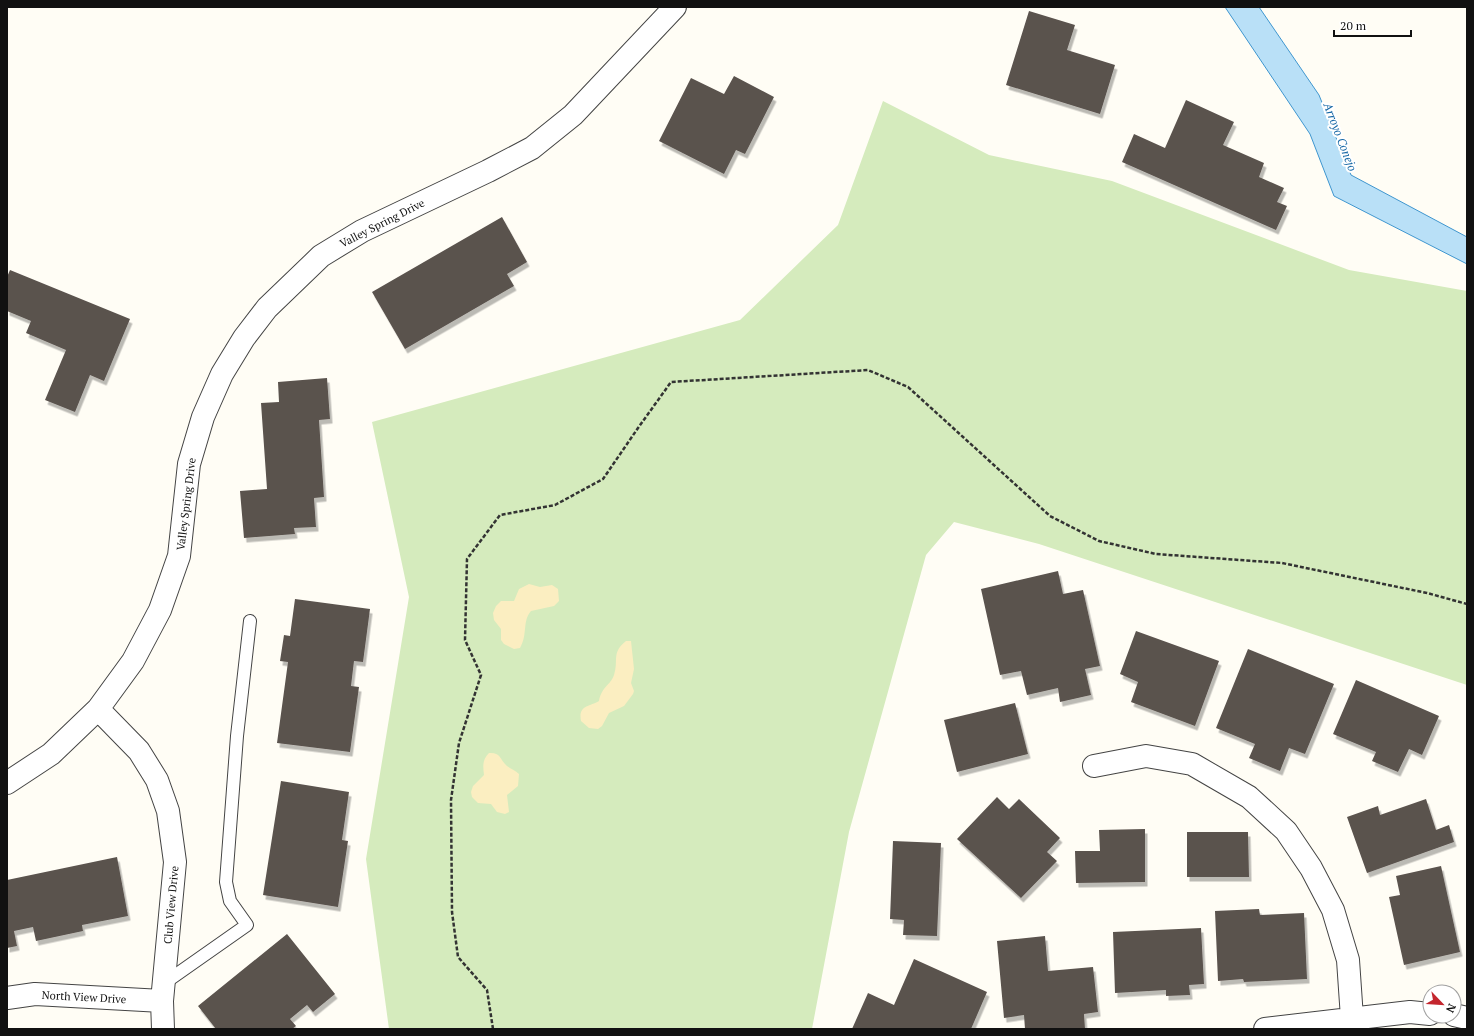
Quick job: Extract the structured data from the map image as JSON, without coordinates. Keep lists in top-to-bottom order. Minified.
{"streets":{"street":["Valley Spring Drive","Club View Drive","North View Drive"]},"crossings":[["Valley Spring Drive","Club View Drive"],["Club View Drive","North View Drive"]],"water":["Arroyo Conejo"],"scale_bar":"20 m","north":"bottom right"}
